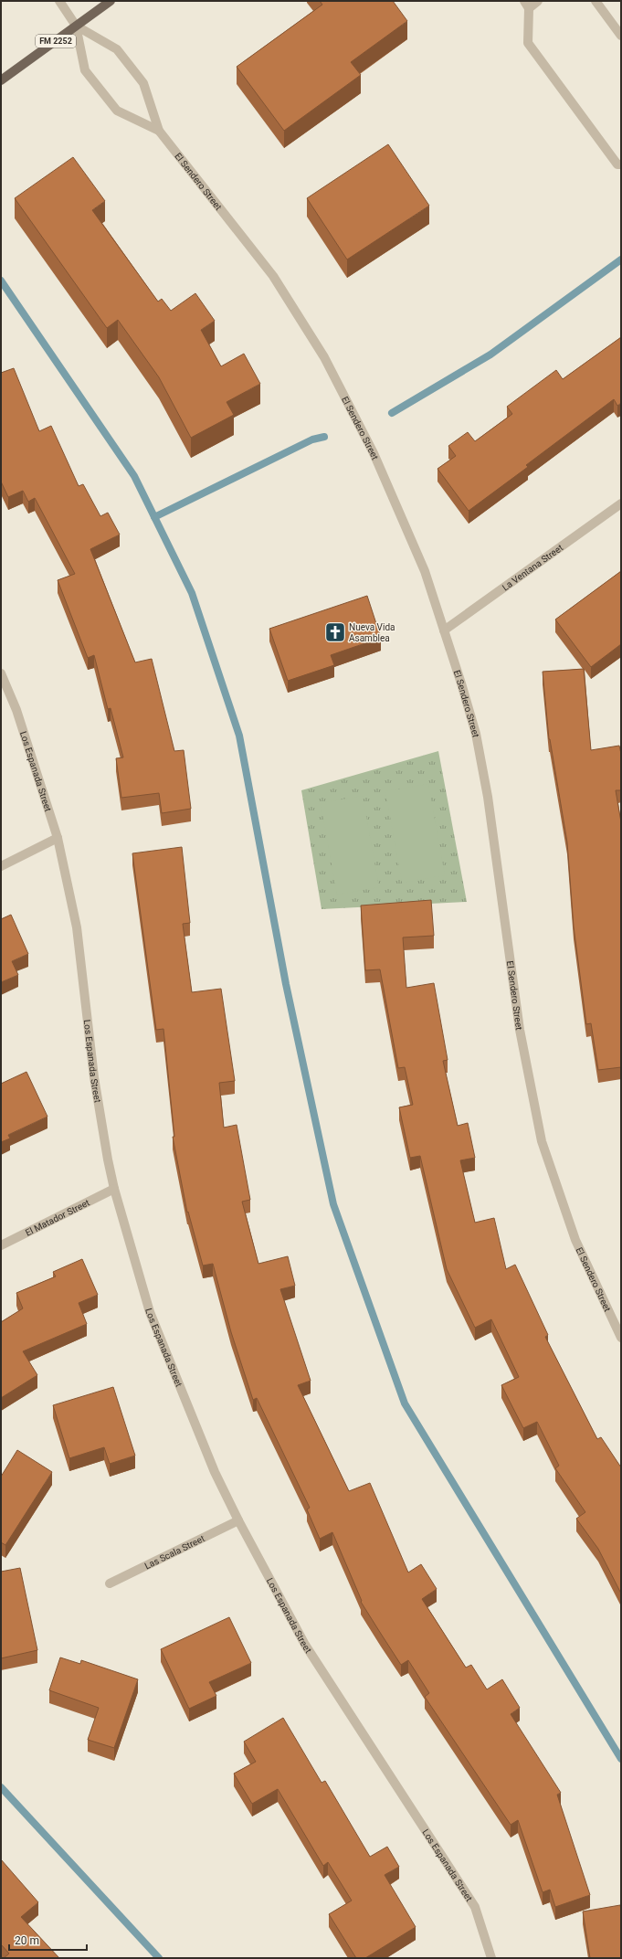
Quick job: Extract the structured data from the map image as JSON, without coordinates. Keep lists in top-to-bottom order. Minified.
{"streets":{"main road":["FM 2252"],"street":["El Sendero Street","La Ventana Street","Los Espanada Street","El Matador Street","Las Scala Street"]},"crossings":[["FM 2252","El Sendero Street"],["El Sendero Street","La Ventana Street"],["Los Espanada Street","El Matador Street"],["Los Espanada Street","Las Scala Street"]],"places":{"church":["Nueva Vida Asamblea"]},"scale_bar":"20 m"}
